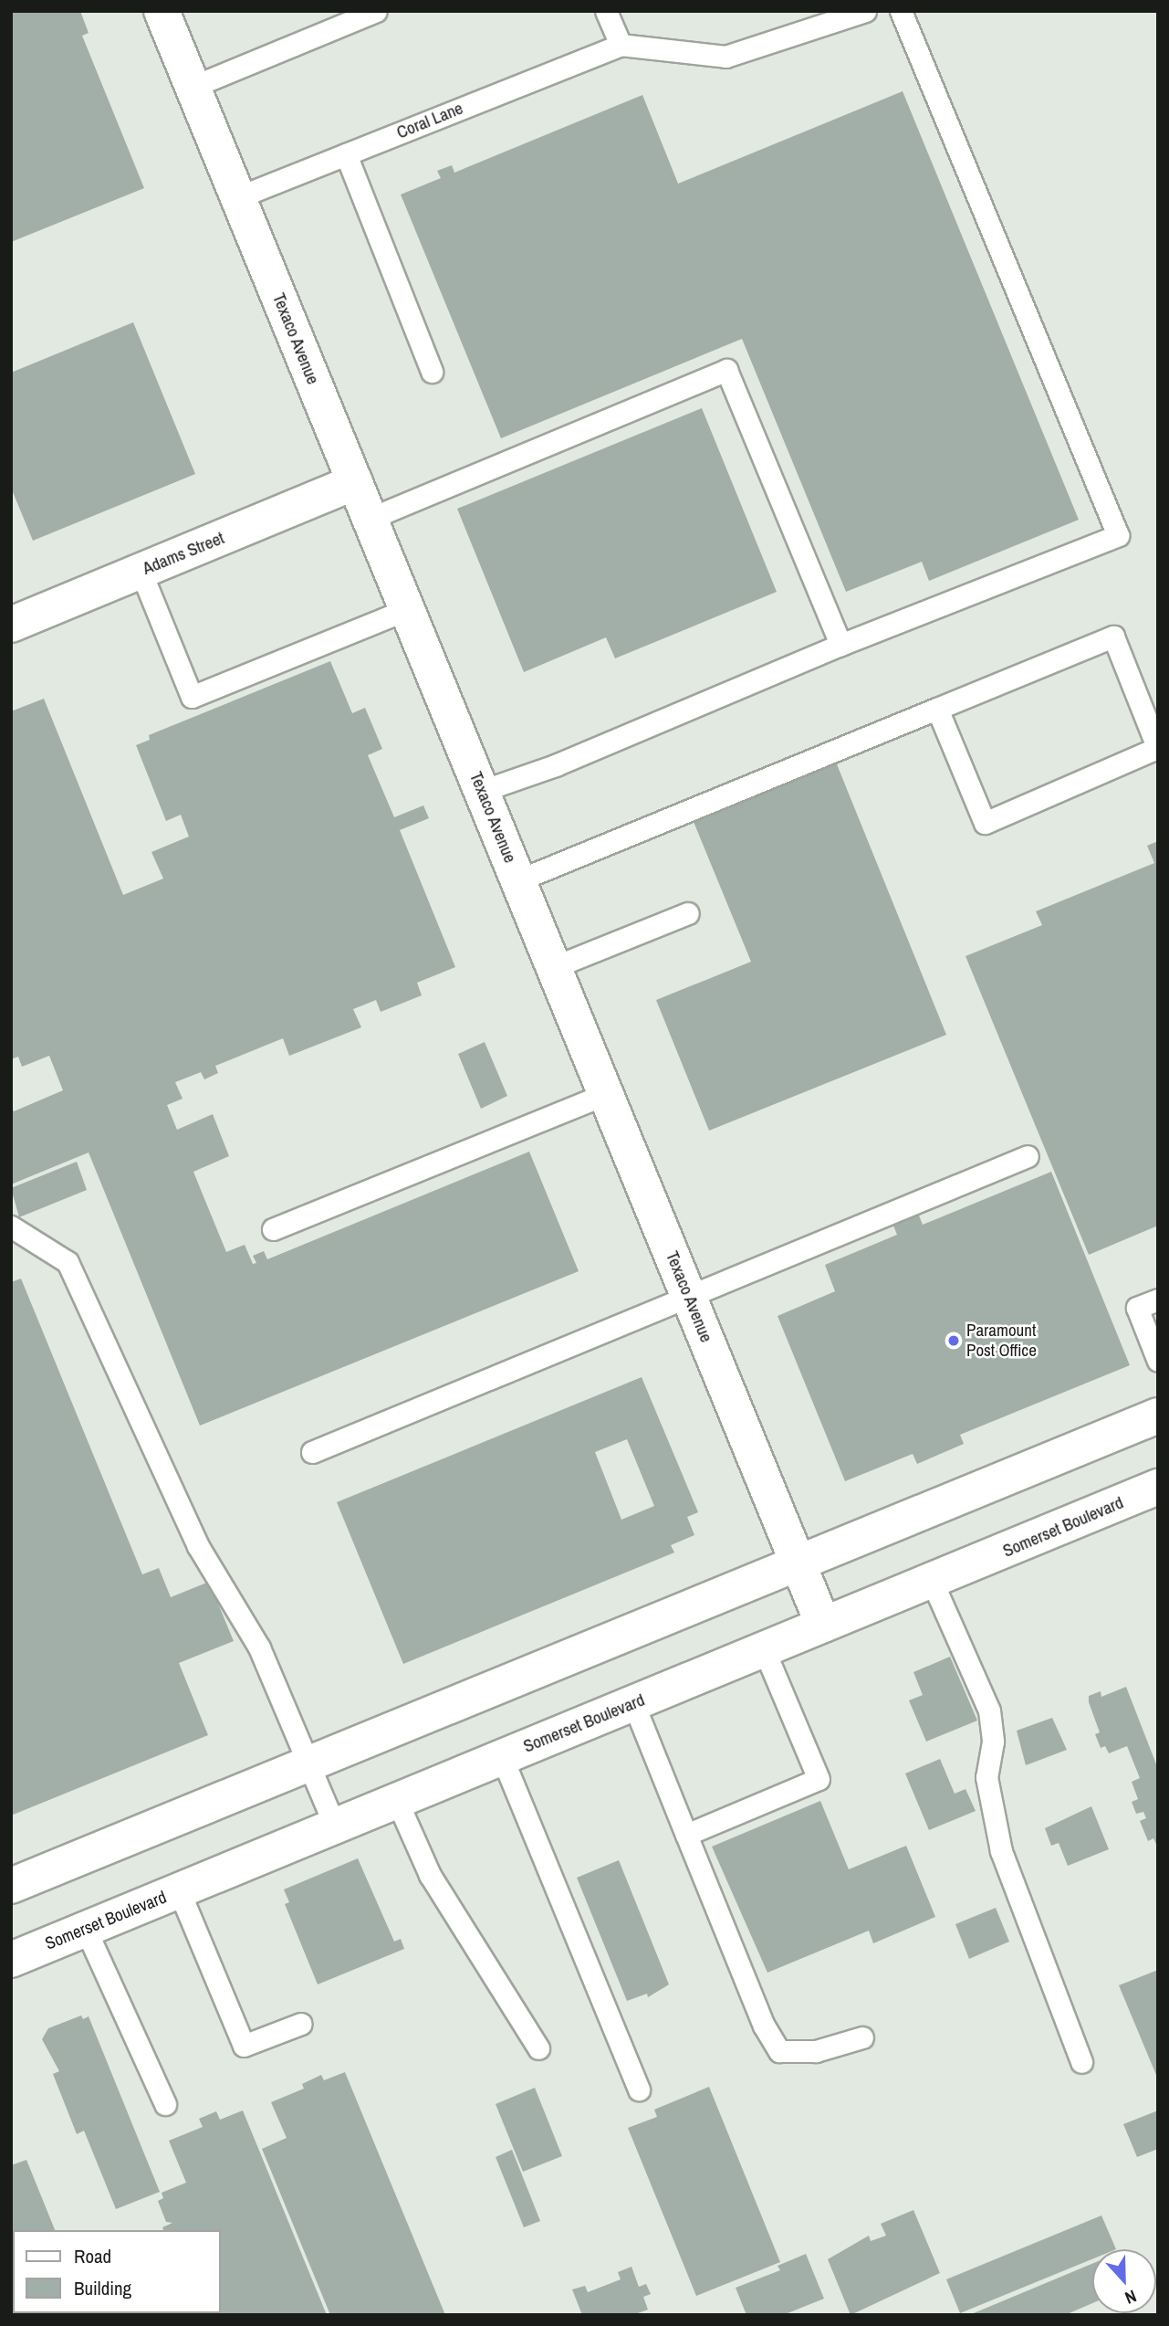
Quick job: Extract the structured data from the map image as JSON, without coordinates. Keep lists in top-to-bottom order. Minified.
{"streets":{"main road":["Texaco Avenue","Adams Street","Somerset Boulevard"],"lane":["Coral Lane"]},"crossings":[["Coral Lane","Texaco Avenue"],["Texaco Avenue","Adams Street"],["Texaco Avenue","Somerset Boulevard"]],"places":["Paramount Post Office"],"legend":["Road","Building"],"north":"bottom"}
